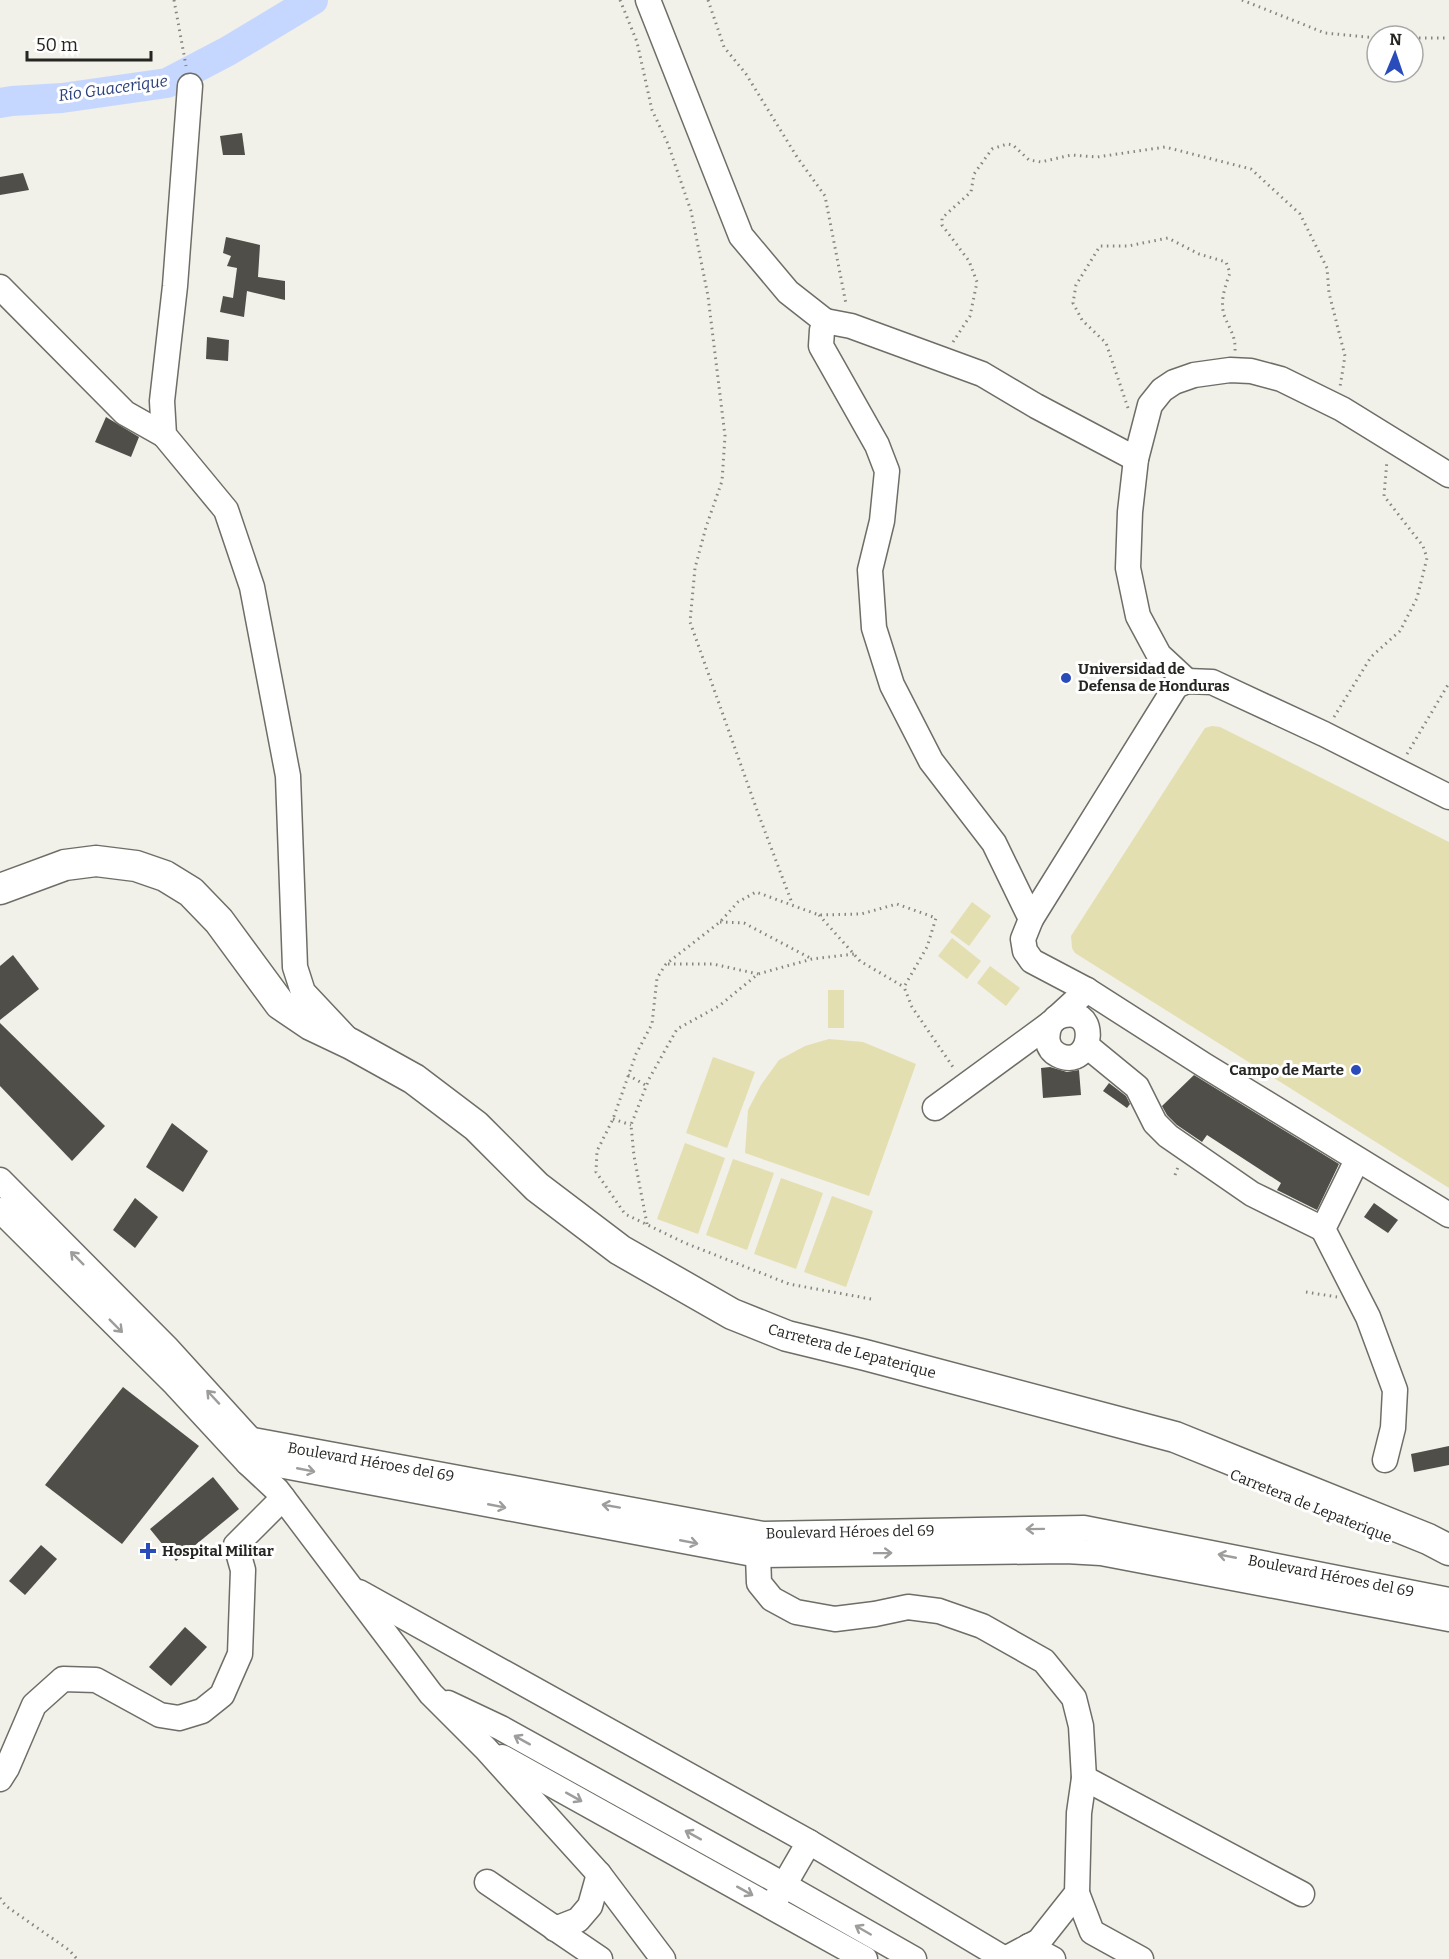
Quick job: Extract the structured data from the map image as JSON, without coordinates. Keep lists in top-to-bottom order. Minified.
{"streets":{"main road":["Carretera de Lepaterique"],"street":["Boulevard Héroes del 69"]},"water":["Río Guacerique"],"places":{"other":["Universidad de Defensa de Honduras","Campo de Marte"],"health":["Hospital Militar"]},"scale_bar":"50 m","north":"top"}
